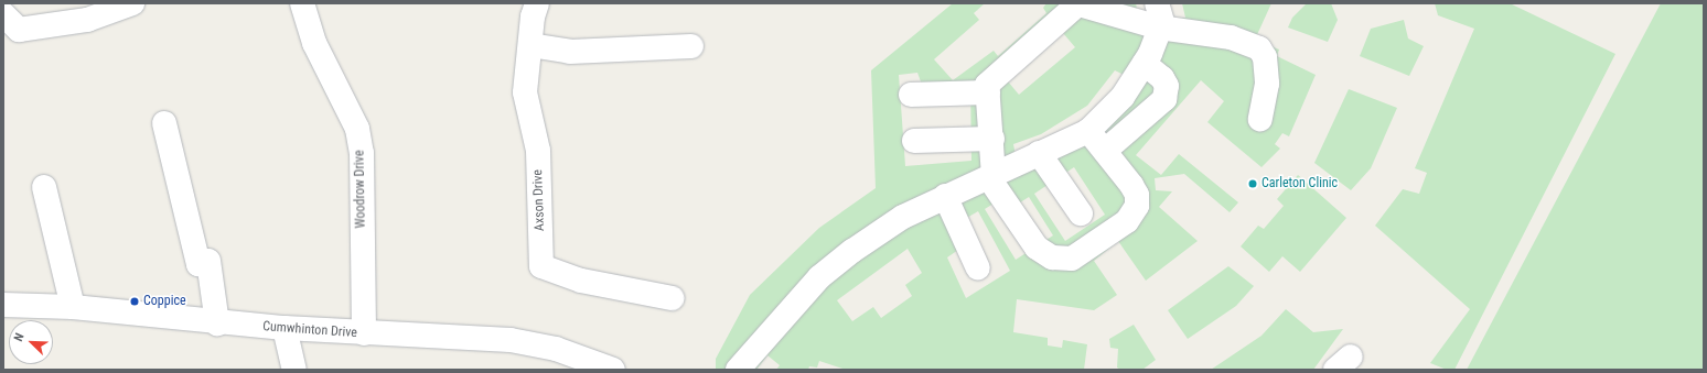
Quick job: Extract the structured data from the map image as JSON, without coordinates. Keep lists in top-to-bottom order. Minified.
{"streets":{"street":["Woodrow Drive","Axson Drive","Cumwhinton Drive"]},"crossings":[["Woodrow Drive","Cumwhinton Drive"]],"places":["Carleton Clinic","Coppice"],"north":"top left"}
